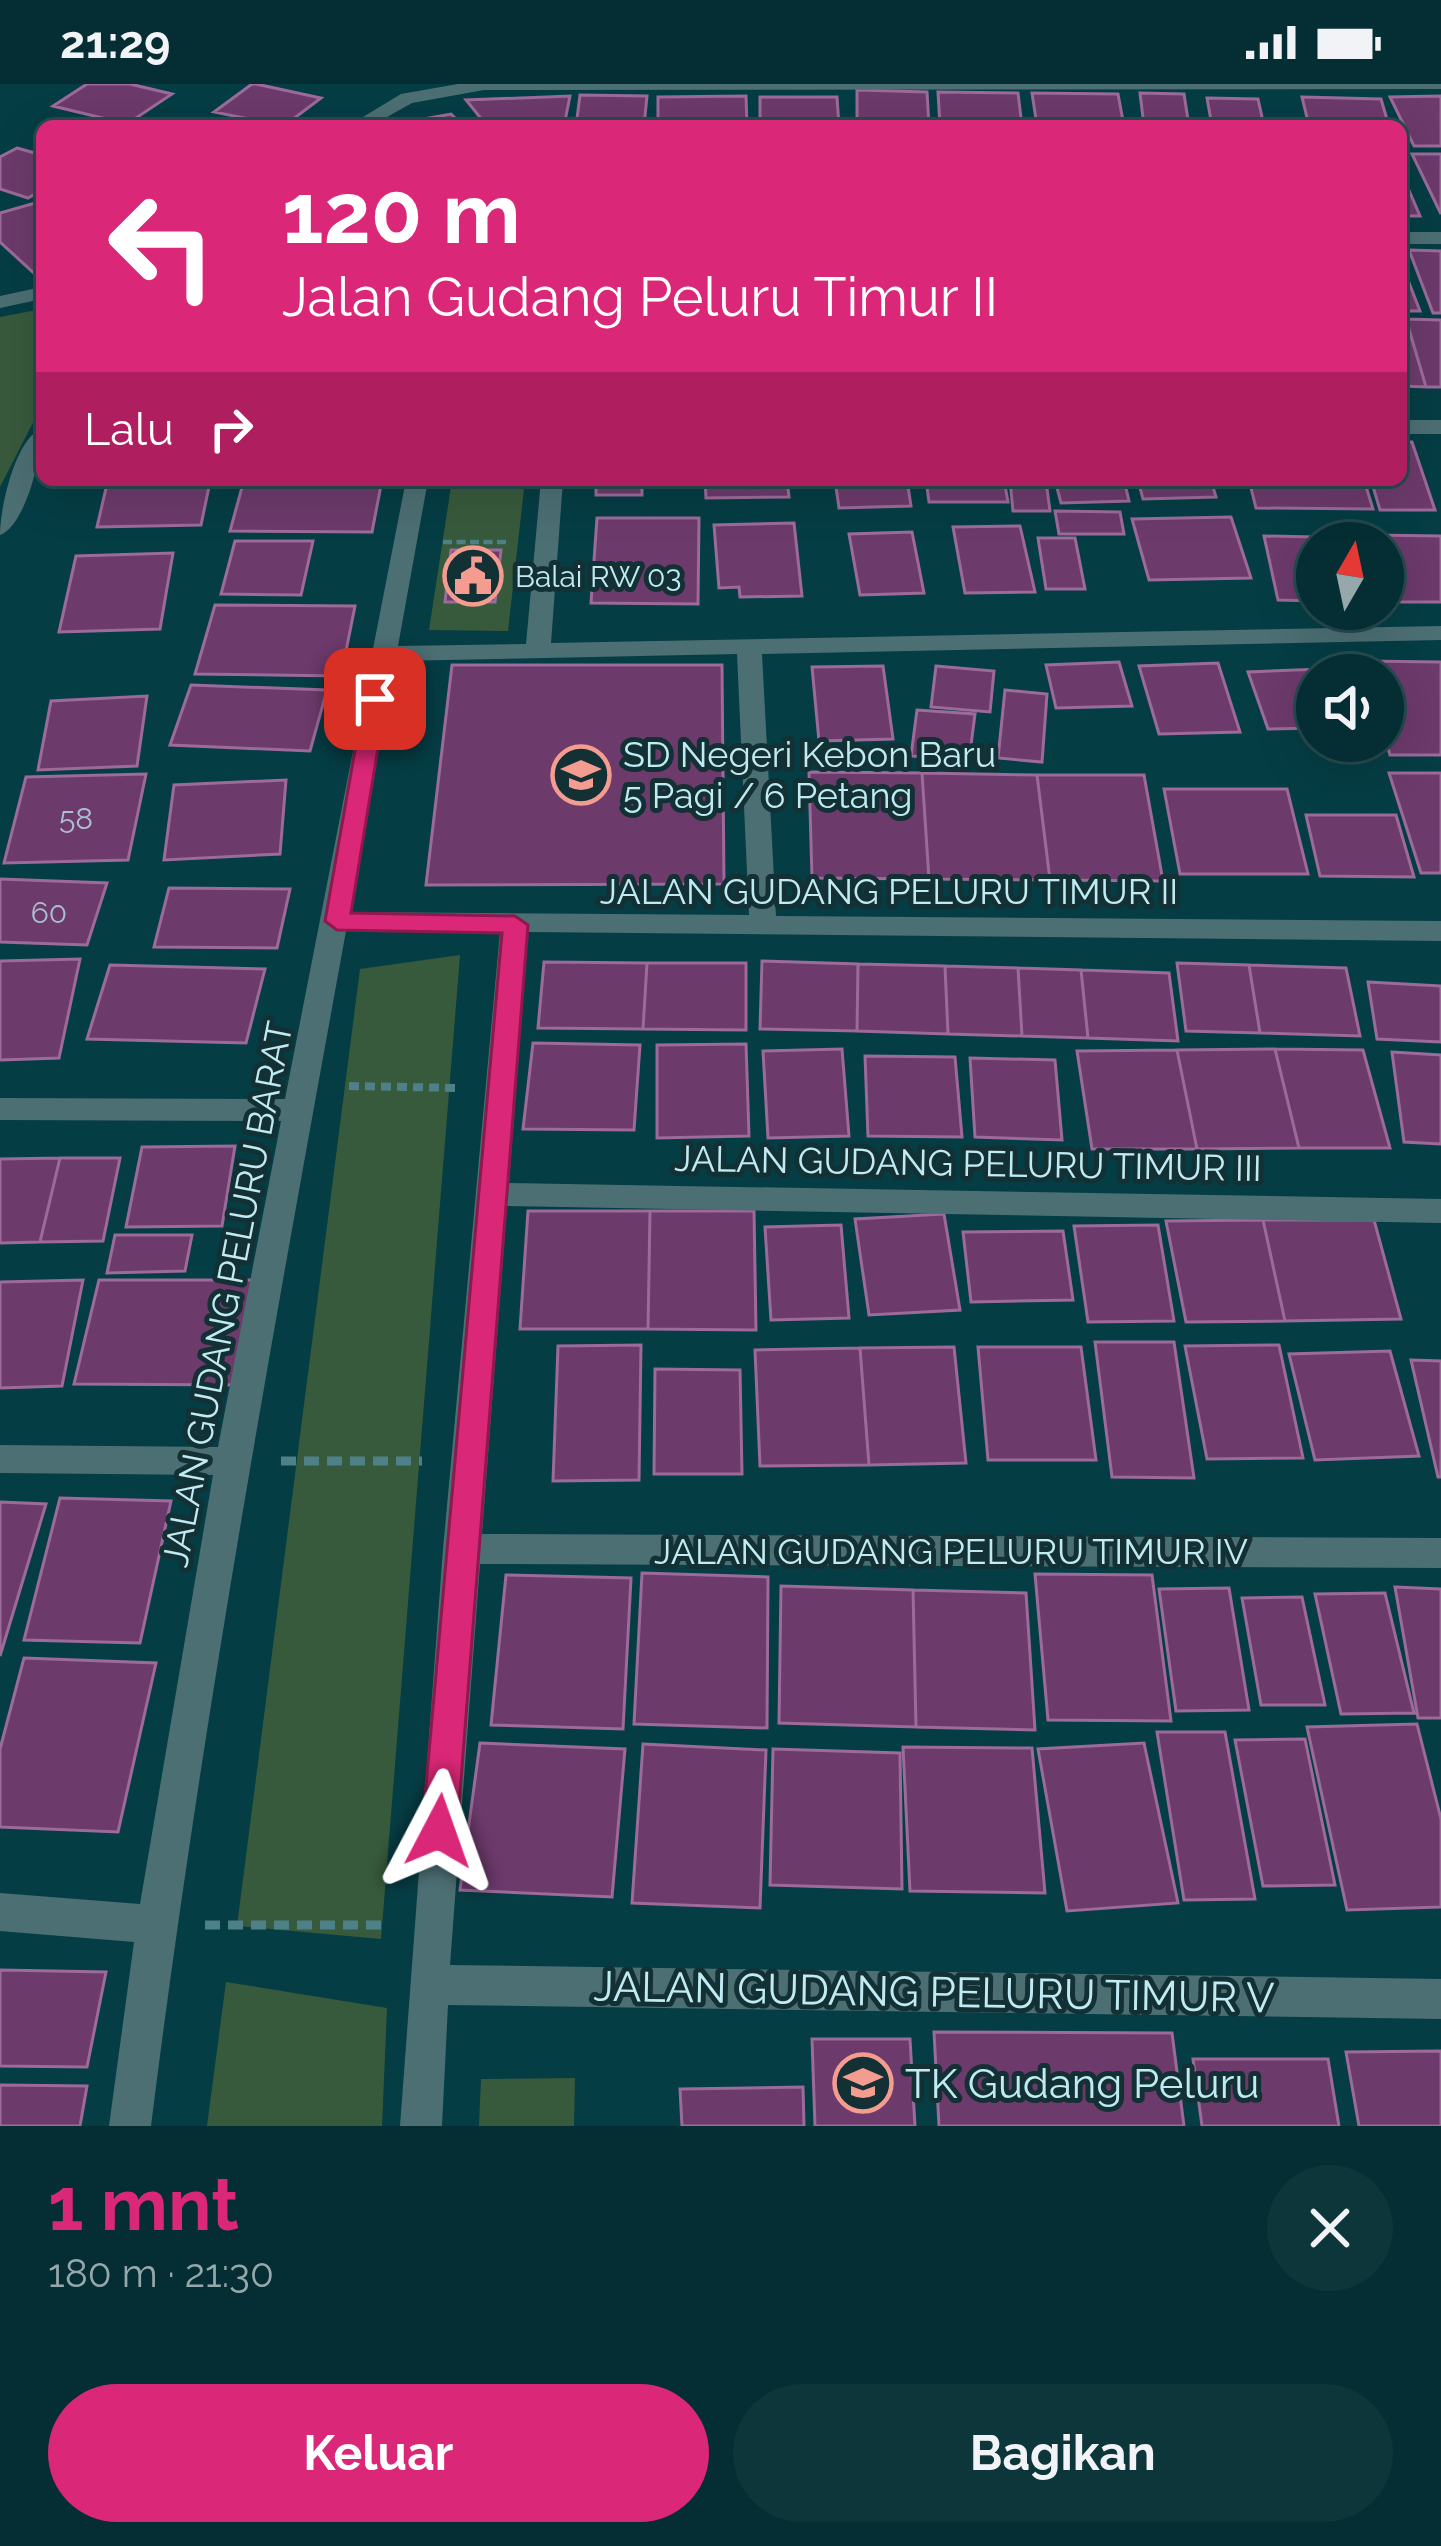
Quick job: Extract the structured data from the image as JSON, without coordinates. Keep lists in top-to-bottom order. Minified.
{"streets":{"street":["JALAN GUDANG PELURU TIMUR II","JALAN GUDANG PELURU TIMUR III","JALAN GUDANG PELURU BARAT","JALAN GUDANG PELURU TIMUR IV","JALAN GUDANG PELURU TIMUR V"]},"crossings":[["JALAN GUDANG PELURU TIMUR II","JALAN GUDANG PELURU BARAT"]],"places":{"public building":["Balai RW 03"],"school or university":["SD Negeri Kebon Baru 5 Pagi / 6 Petang","TK Gudang Peluru"]},"house_numbers":["58","60"],"north":"top","page":{"status":"21:29","turn":["120 m","Jalan Gudang Peluru Timur II"],"then":"Lalu","heading":["1 mnt","180 m · 21:30"],"buttons":["Keluar","Bagikan"]}}
